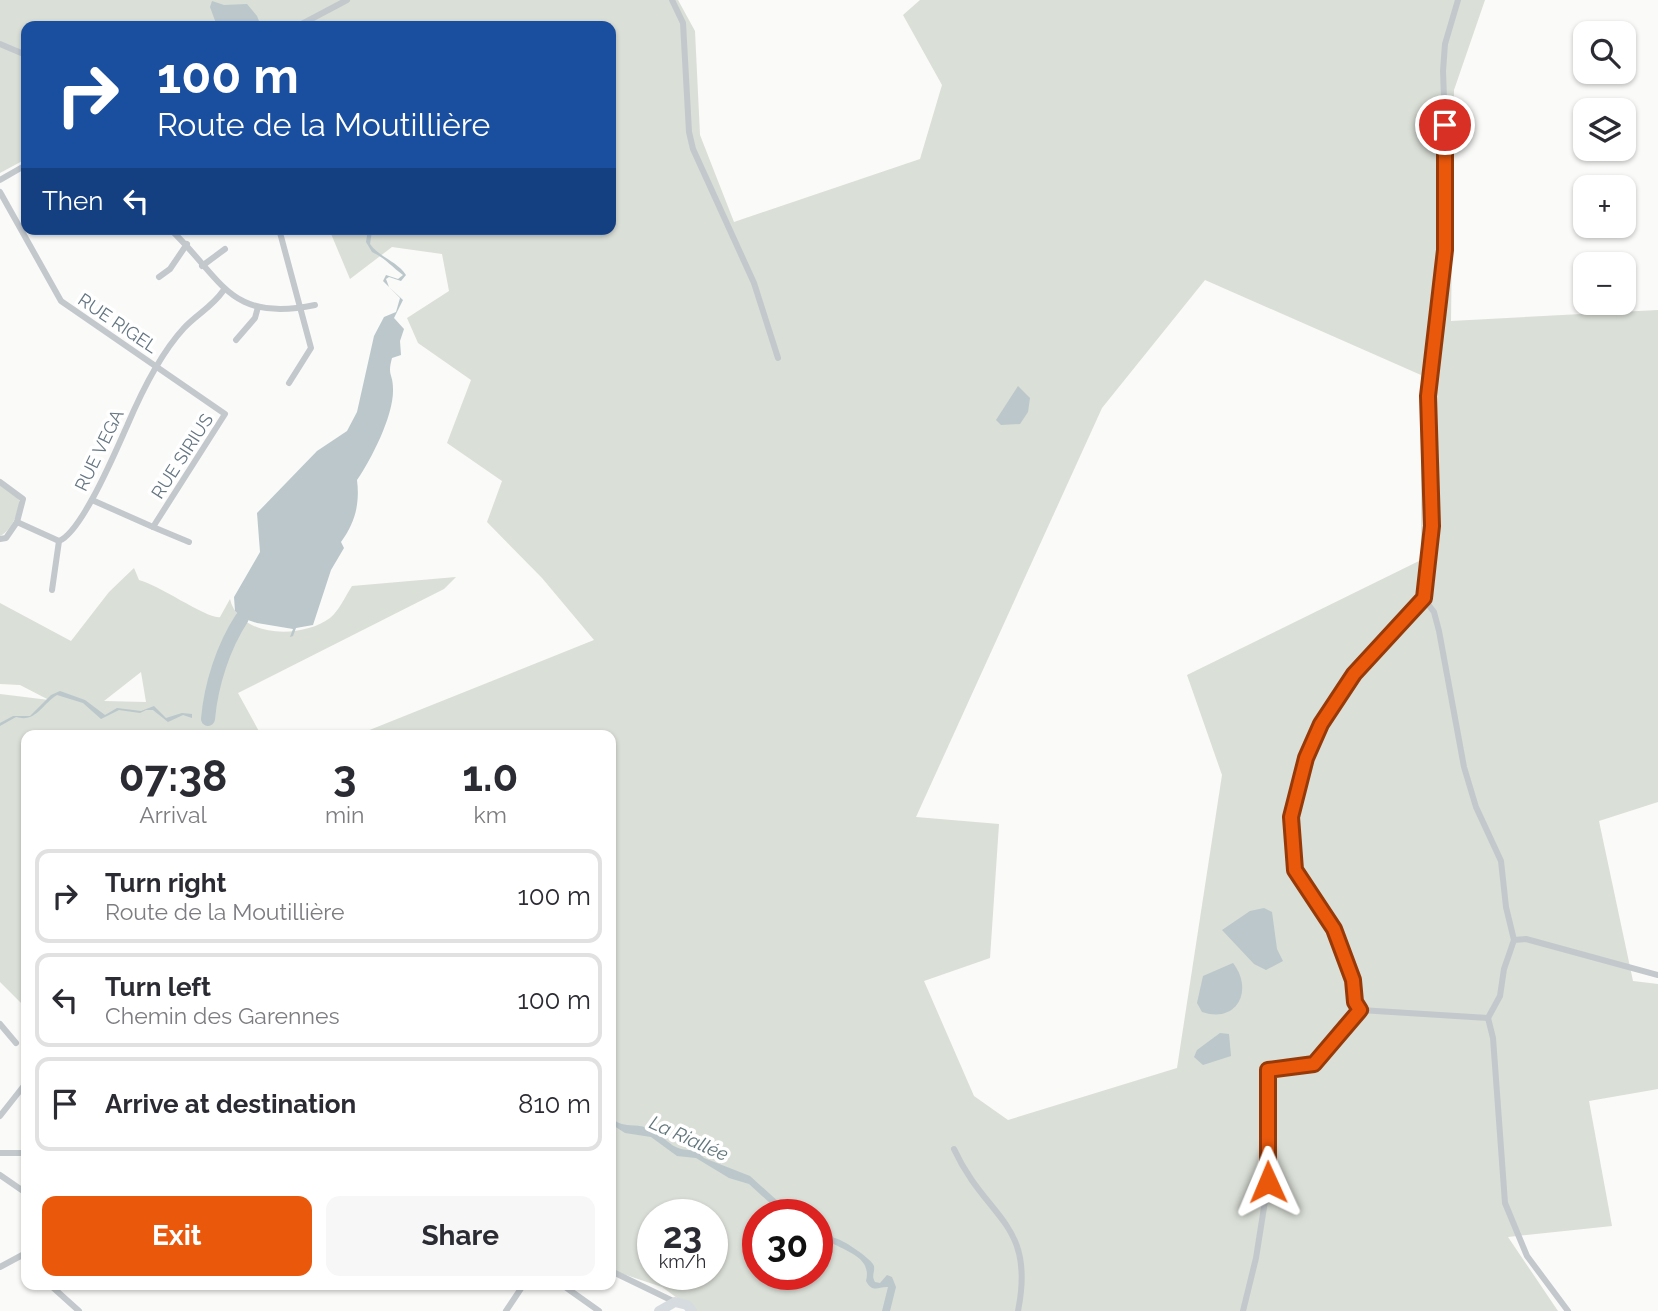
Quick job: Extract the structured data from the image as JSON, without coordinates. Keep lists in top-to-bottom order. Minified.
{"streets":{"street":["RUE RIGEL","RUE VEGA","RUE SIRIUS"]},"crossings":[["RUE RIGEL","RUE VEGA"],["RUE RIGEL","RUE SIRIUS"],["RUE VEGA","RUE SIRIUS"]],"water":["La Riallée"],"page":{"map_buttons":["+","−"],"turn":["100 m","Route de la Moutillière"],"then":"Then","eta":["07:38","Arrival","3","min","1.0","km"],"list":[{"name":"Turn right","note":"Route de la Moutillière","value":"100 m"},{"name":"Turn left","note":"Chemin des Garennes","value":"100 m"},{"name":"Arrive at destination","value":"810 m"}],"buttons":["Exit","Share"],"speed":"23 km/h","limit":"30"}}
